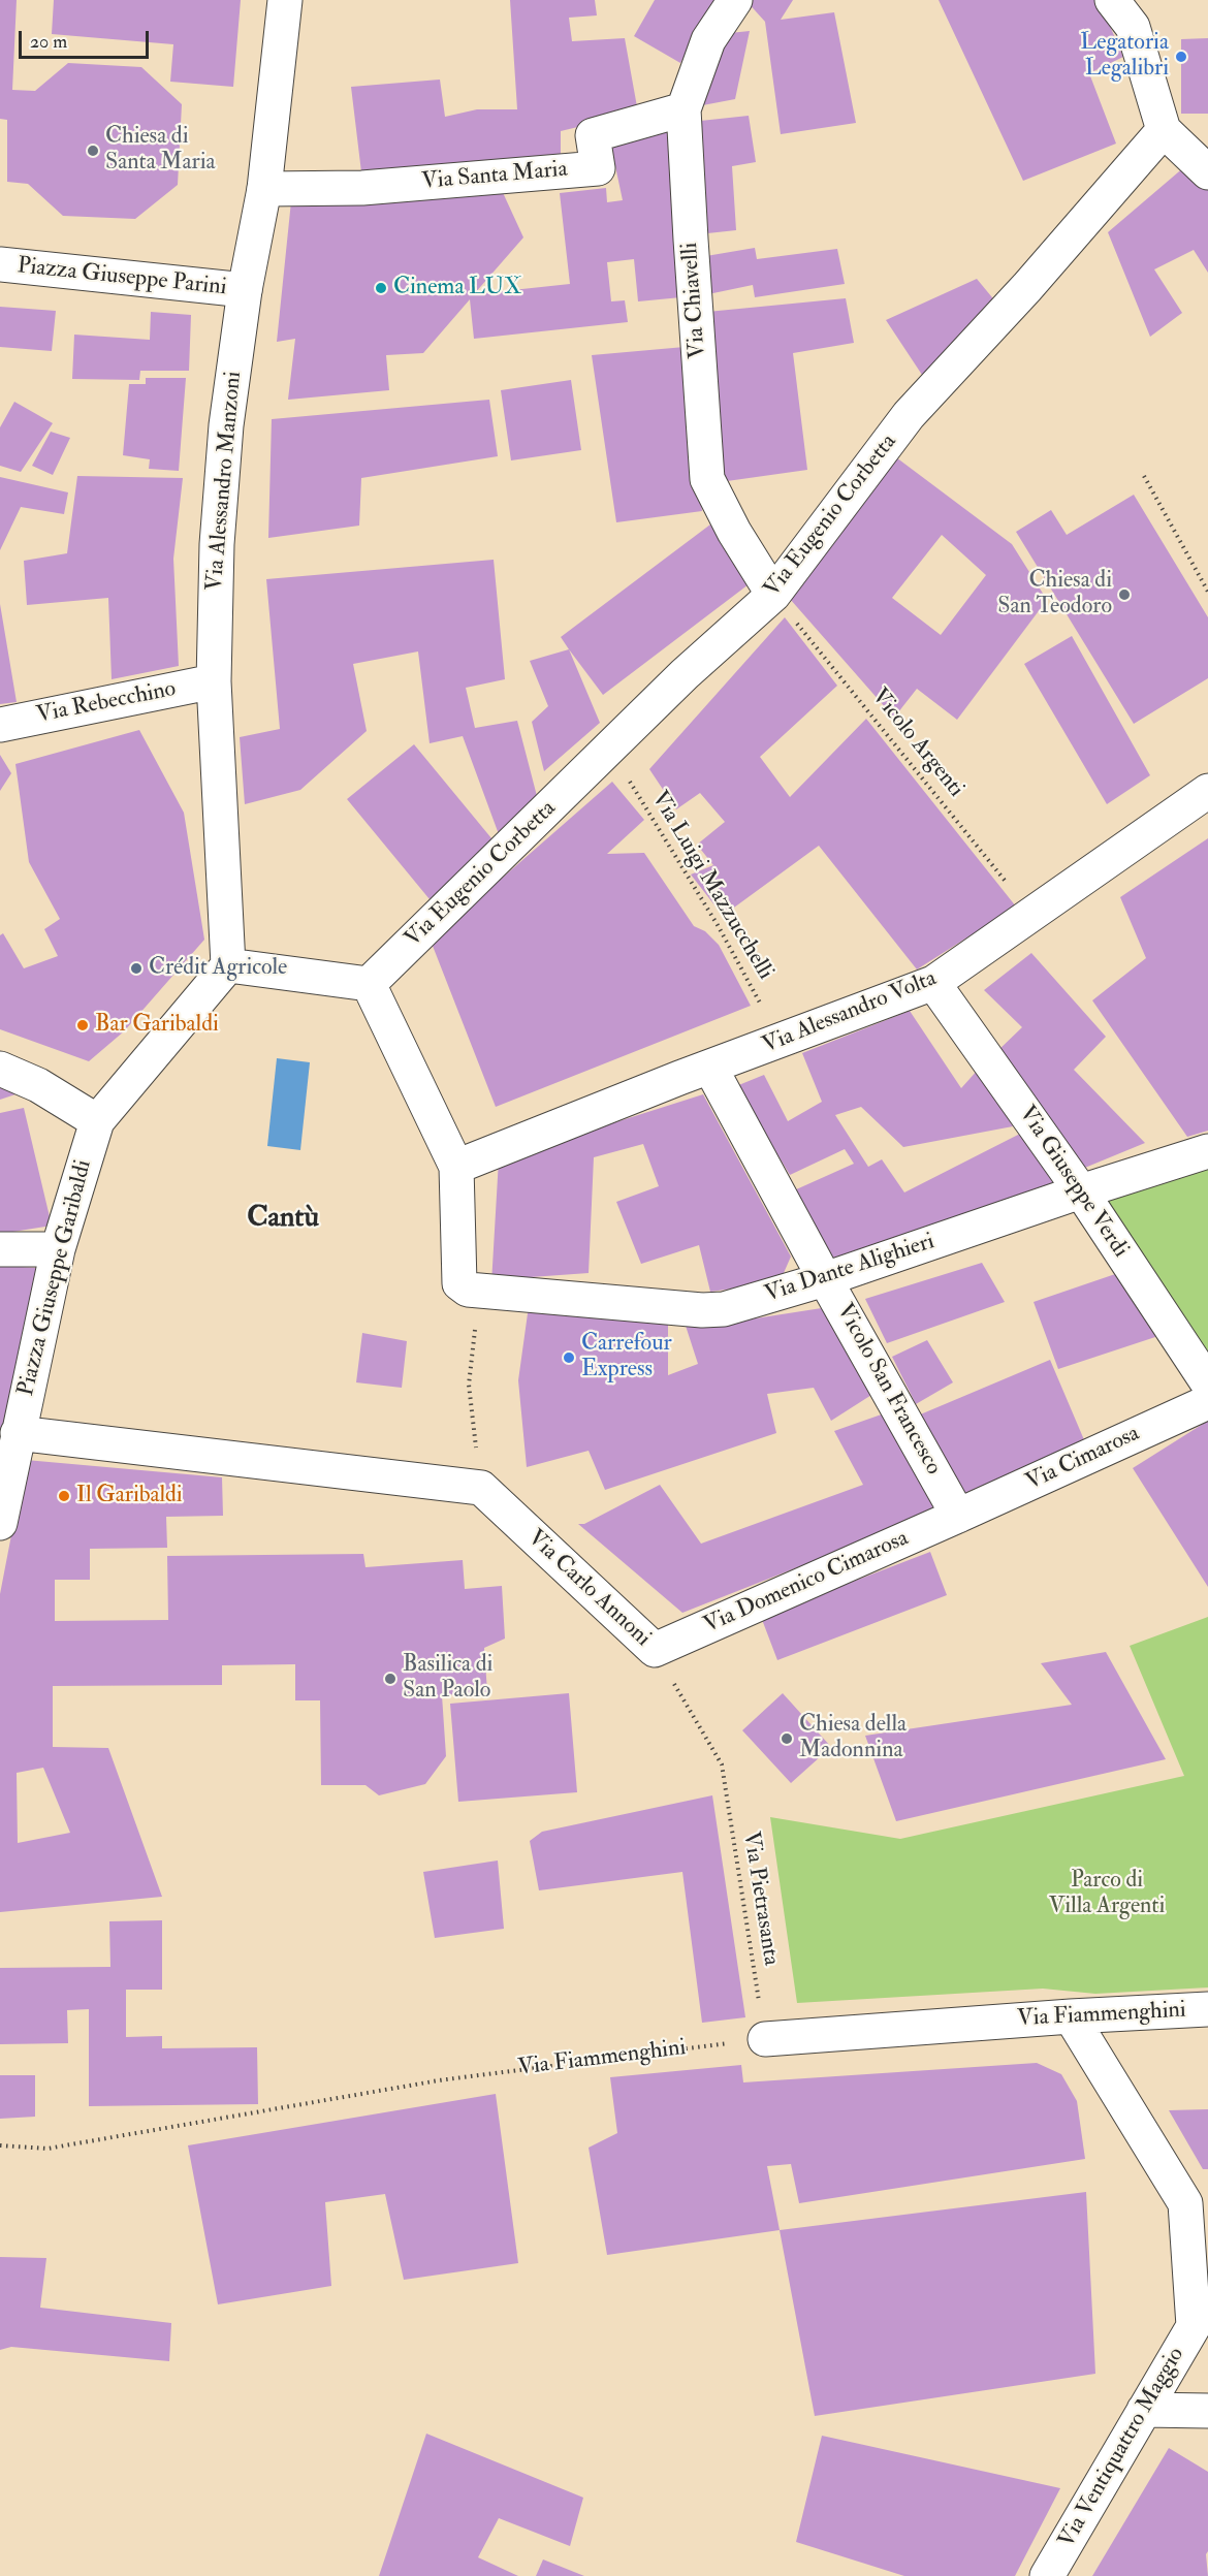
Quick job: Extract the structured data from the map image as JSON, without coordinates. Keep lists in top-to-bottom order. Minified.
{"streets":{"street":["Via Santa Maria","Piazza Giuseppe Parini","Via Chiavelli","Via Alessandro Manzoni","Via Eugenio Corbetta","Via Rebecchino","Via Alessandro Volta","Via Giuseppe Verdi","Via Dante Alighieri","Piazza Giuseppe Garibaldi","Vicolo San Francesco","Via Cimarosa","Via Domenico Cimarosa","Via Carlo Annoni","Via Fiammenghini","Via Ventiquattro Maggio"],"path":["Vicolo Argenti","Via Luigi Mazzucchelli","Via Pietrasanta"]},"crossings":[["Via Santa Maria","Via Chiavelli"],["Via Santa Maria","Via Alessandro Manzoni"],["Piazza Giuseppe Parini","Via Alessandro Manzoni"],["Via Chiavelli","Via Eugenio Corbetta"],["Via Chiavelli","Vicolo Argenti"],["Via Alessandro Manzoni","Via Rebecchino"],["Via Alessandro Manzoni","Piazza Giuseppe Garibaldi"],["Via Eugenio Corbetta","Vicolo Argenti"],["Via Eugenio Corbetta","Via Luigi Mazzucchelli"],["Vicolo Argenti","Via Alessandro Volta"],["Via Luigi Mazzucchelli","Via Alessandro Volta"],["Via Alessandro Volta","Via Giuseppe Verdi"],["Via Alessandro Volta","Vicolo San Francesco"],["Via Giuseppe Verdi","Via Dante Alighieri"],["Via Dante Alighieri","Vicolo San Francesco"],["Vicolo San Francesco","Via Cimarosa"],["Vicolo San Francesco","Via Domenico Cimarosa"],["Via Cimarosa","Via Domenico Cimarosa"],["Via Domenico Cimarosa","Via Carlo Annoni"],["Via Carlo Annoni","Via Pietrasanta"],["Via Pietrasanta","Via Fiammenghini"],["Via Fiammenghini","Via Ventiquattro Maggio"]],"districts":["Cantù"],"parks":["Parco di Villa Argenti"],"places":["Legatoria Legalibri","Chiesa di Santa Maria","Cinema LUX","Chiesa di San Teodoro","Crédit Agricole","Bar Garibaldi","Carrefour Express","Il Garibaldi","Basilica di San Paolo","Chiesa della Madonnina"],"scale_bar":"20 m"}
